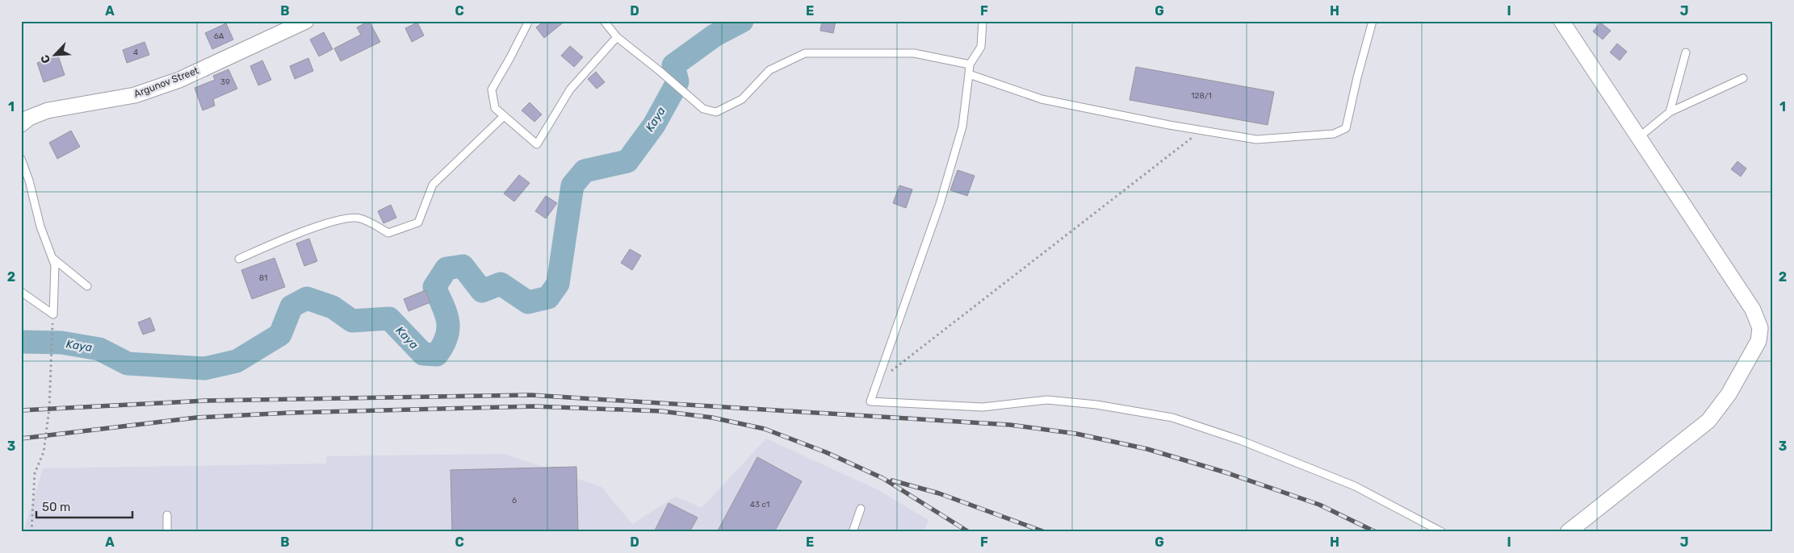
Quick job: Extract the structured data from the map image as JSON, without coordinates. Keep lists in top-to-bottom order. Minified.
{"streets":{"street":["Argunov Street"]},"water":["Kaya"],"house_numbers":["6А","4","39","128/1","81","6","43 с1"],"scale_bar":"50 m","north":"bottom left","grid":{"columns":["A","B","C","D","E","F","G","H","I","J"],"rows":["1","2","3"]}}
